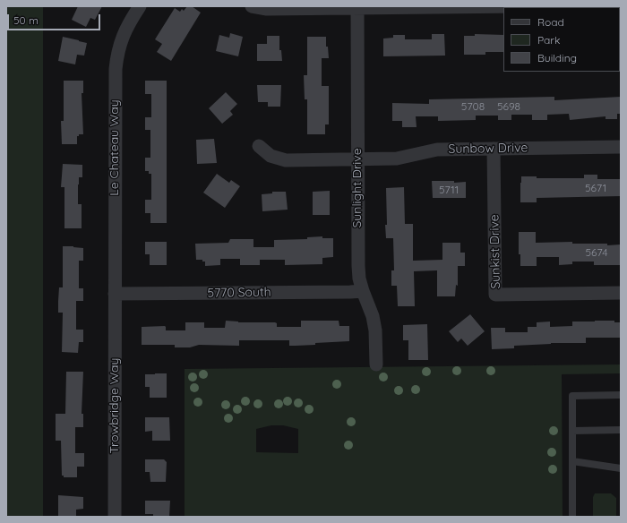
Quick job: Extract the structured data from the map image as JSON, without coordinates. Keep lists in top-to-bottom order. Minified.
{"streets":{"street":["Le Chateau Way","Sunbow Drive","Sunlight Drive","Sunkist Drive","5770 South","Trowbridge Way"]},"crossings":[["Le Chateau Way","5770 South"],["Le Chateau Way","Trowbridge Way"],["Sunbow Drive","Sunlight Drive"],["Sunbow Drive","Sunkist Drive"],["Sunlight Drive","5770 South"],["5770 South","Trowbridge Way"]],"house_numbers":["5708","5698","5671","5711","5674"],"legend":["Road","Park","Building"],"scale_bar":"50 m"}
